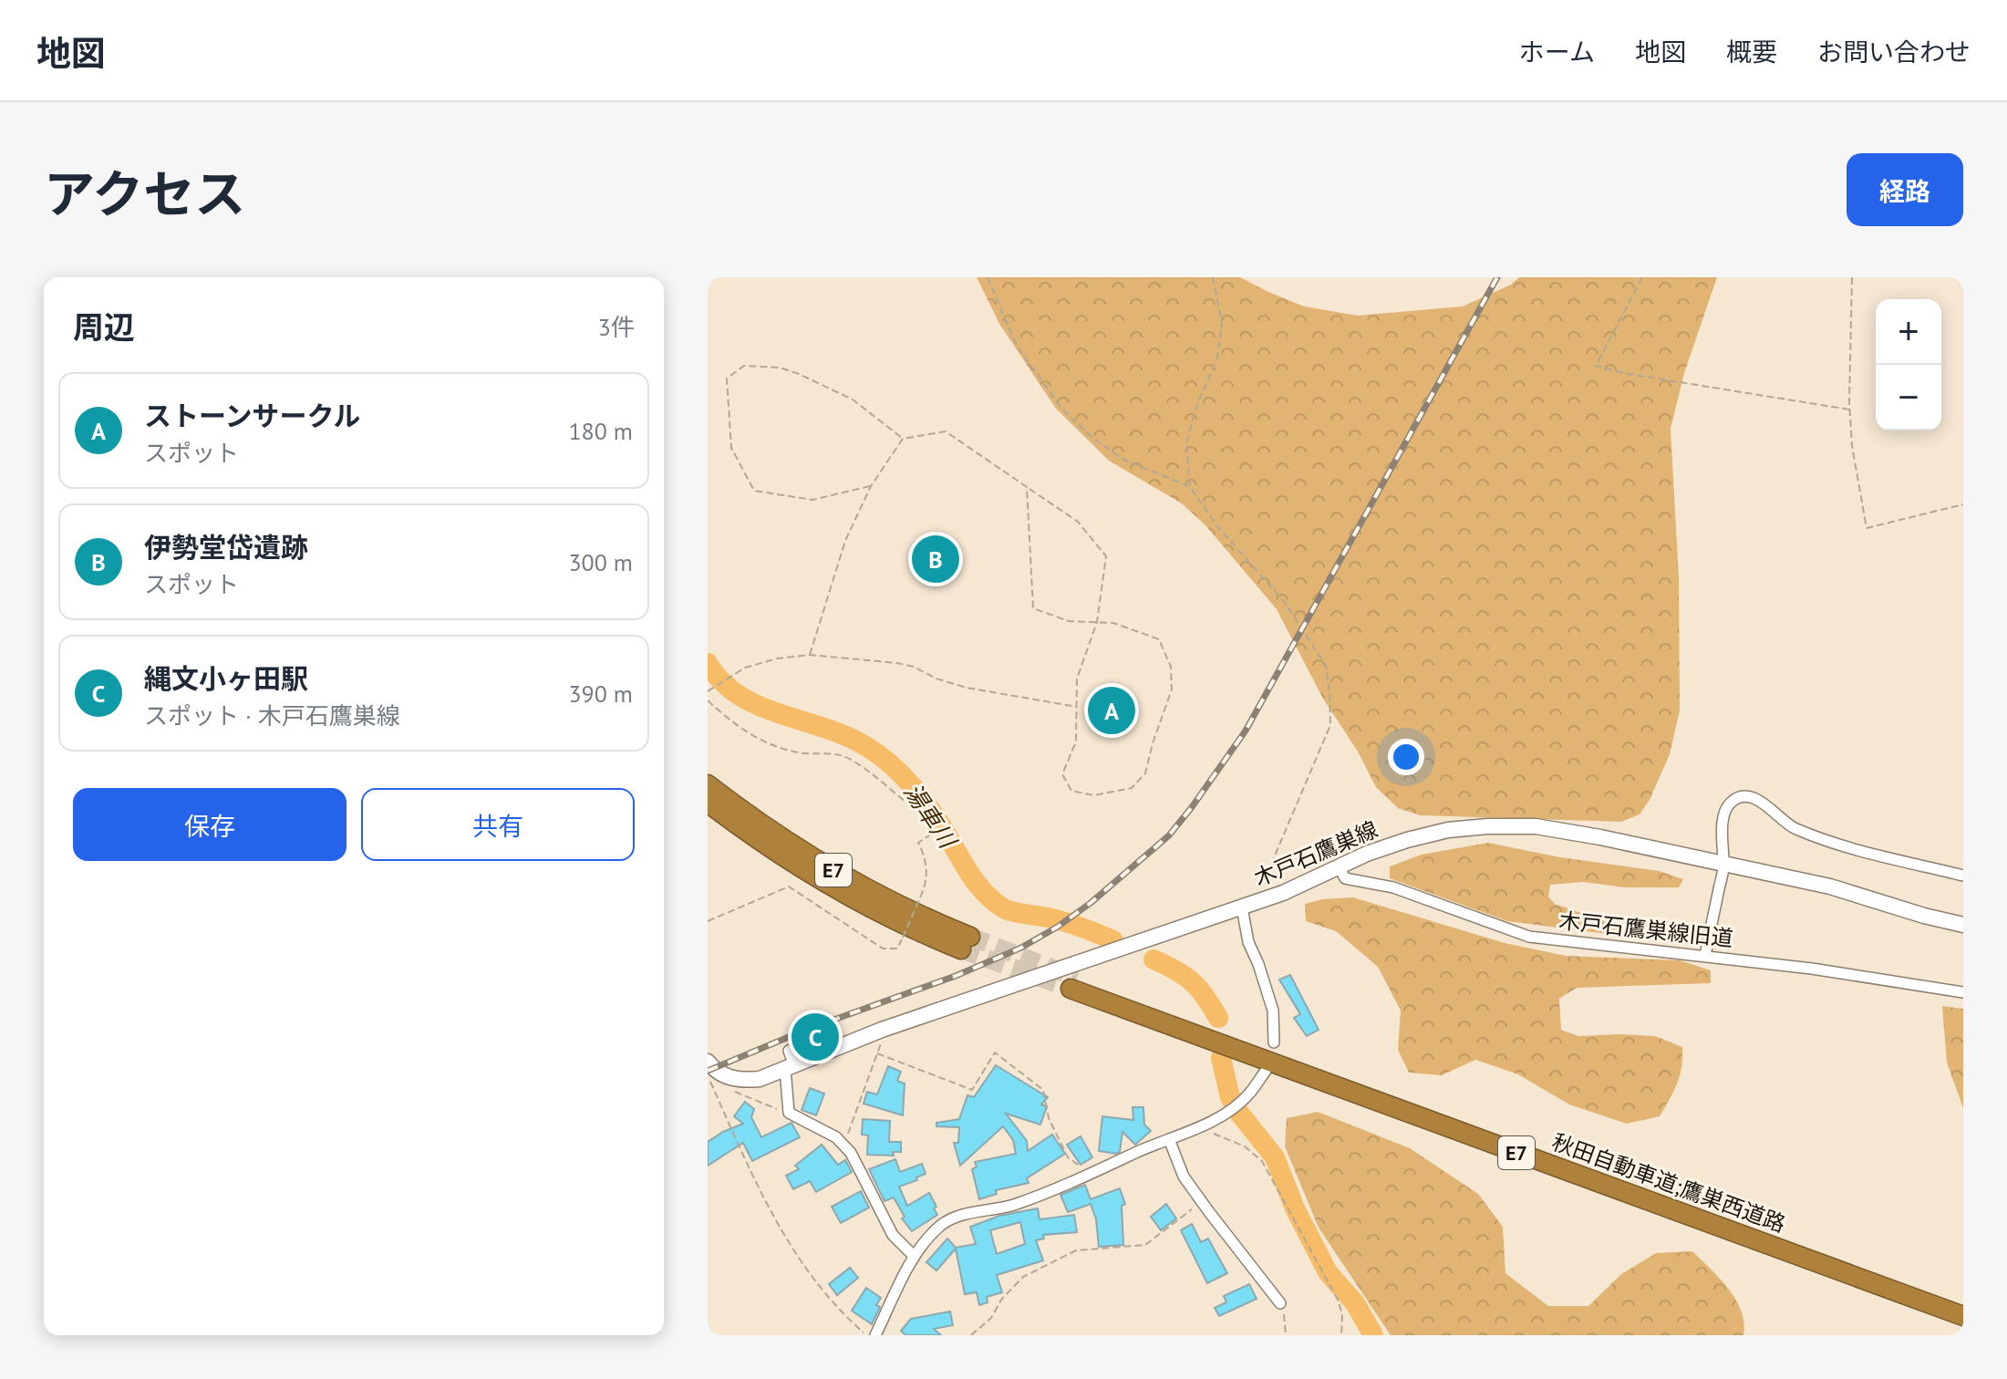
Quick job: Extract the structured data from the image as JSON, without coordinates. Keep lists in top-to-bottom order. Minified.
{"streets":{"highway":["E7","秋田自動車道;鷹巣西道路"],"main road":["木戸石鷹巣線"],"street":["木戸石鷹巣線旧道"]},"crossings":[["木戸石鷹巣線","木戸石鷹巣線旧道"]],"water":["湯車川"],"page":{"header":"地図","nav":["ホーム","地図","概要","お問い合わせ"],"title":"アクセス","buttons":["経路",["保存","共有"]],"heading":["周辺","3件"],"map_buttons":["+","−"],"list":[{"mark":"A","name":"ストーンサークル","note":"スポット","value":"180 m"},{"mark":"B","name":"伊勢堂岱遺跡","note":"スポット","value":"300 m"},{"mark":"C","name":"縄文小ヶ田駅","note":"スポット · 木戸石鷹巣線","value":"390 m"}],"pins":["B","A","C"]}}
